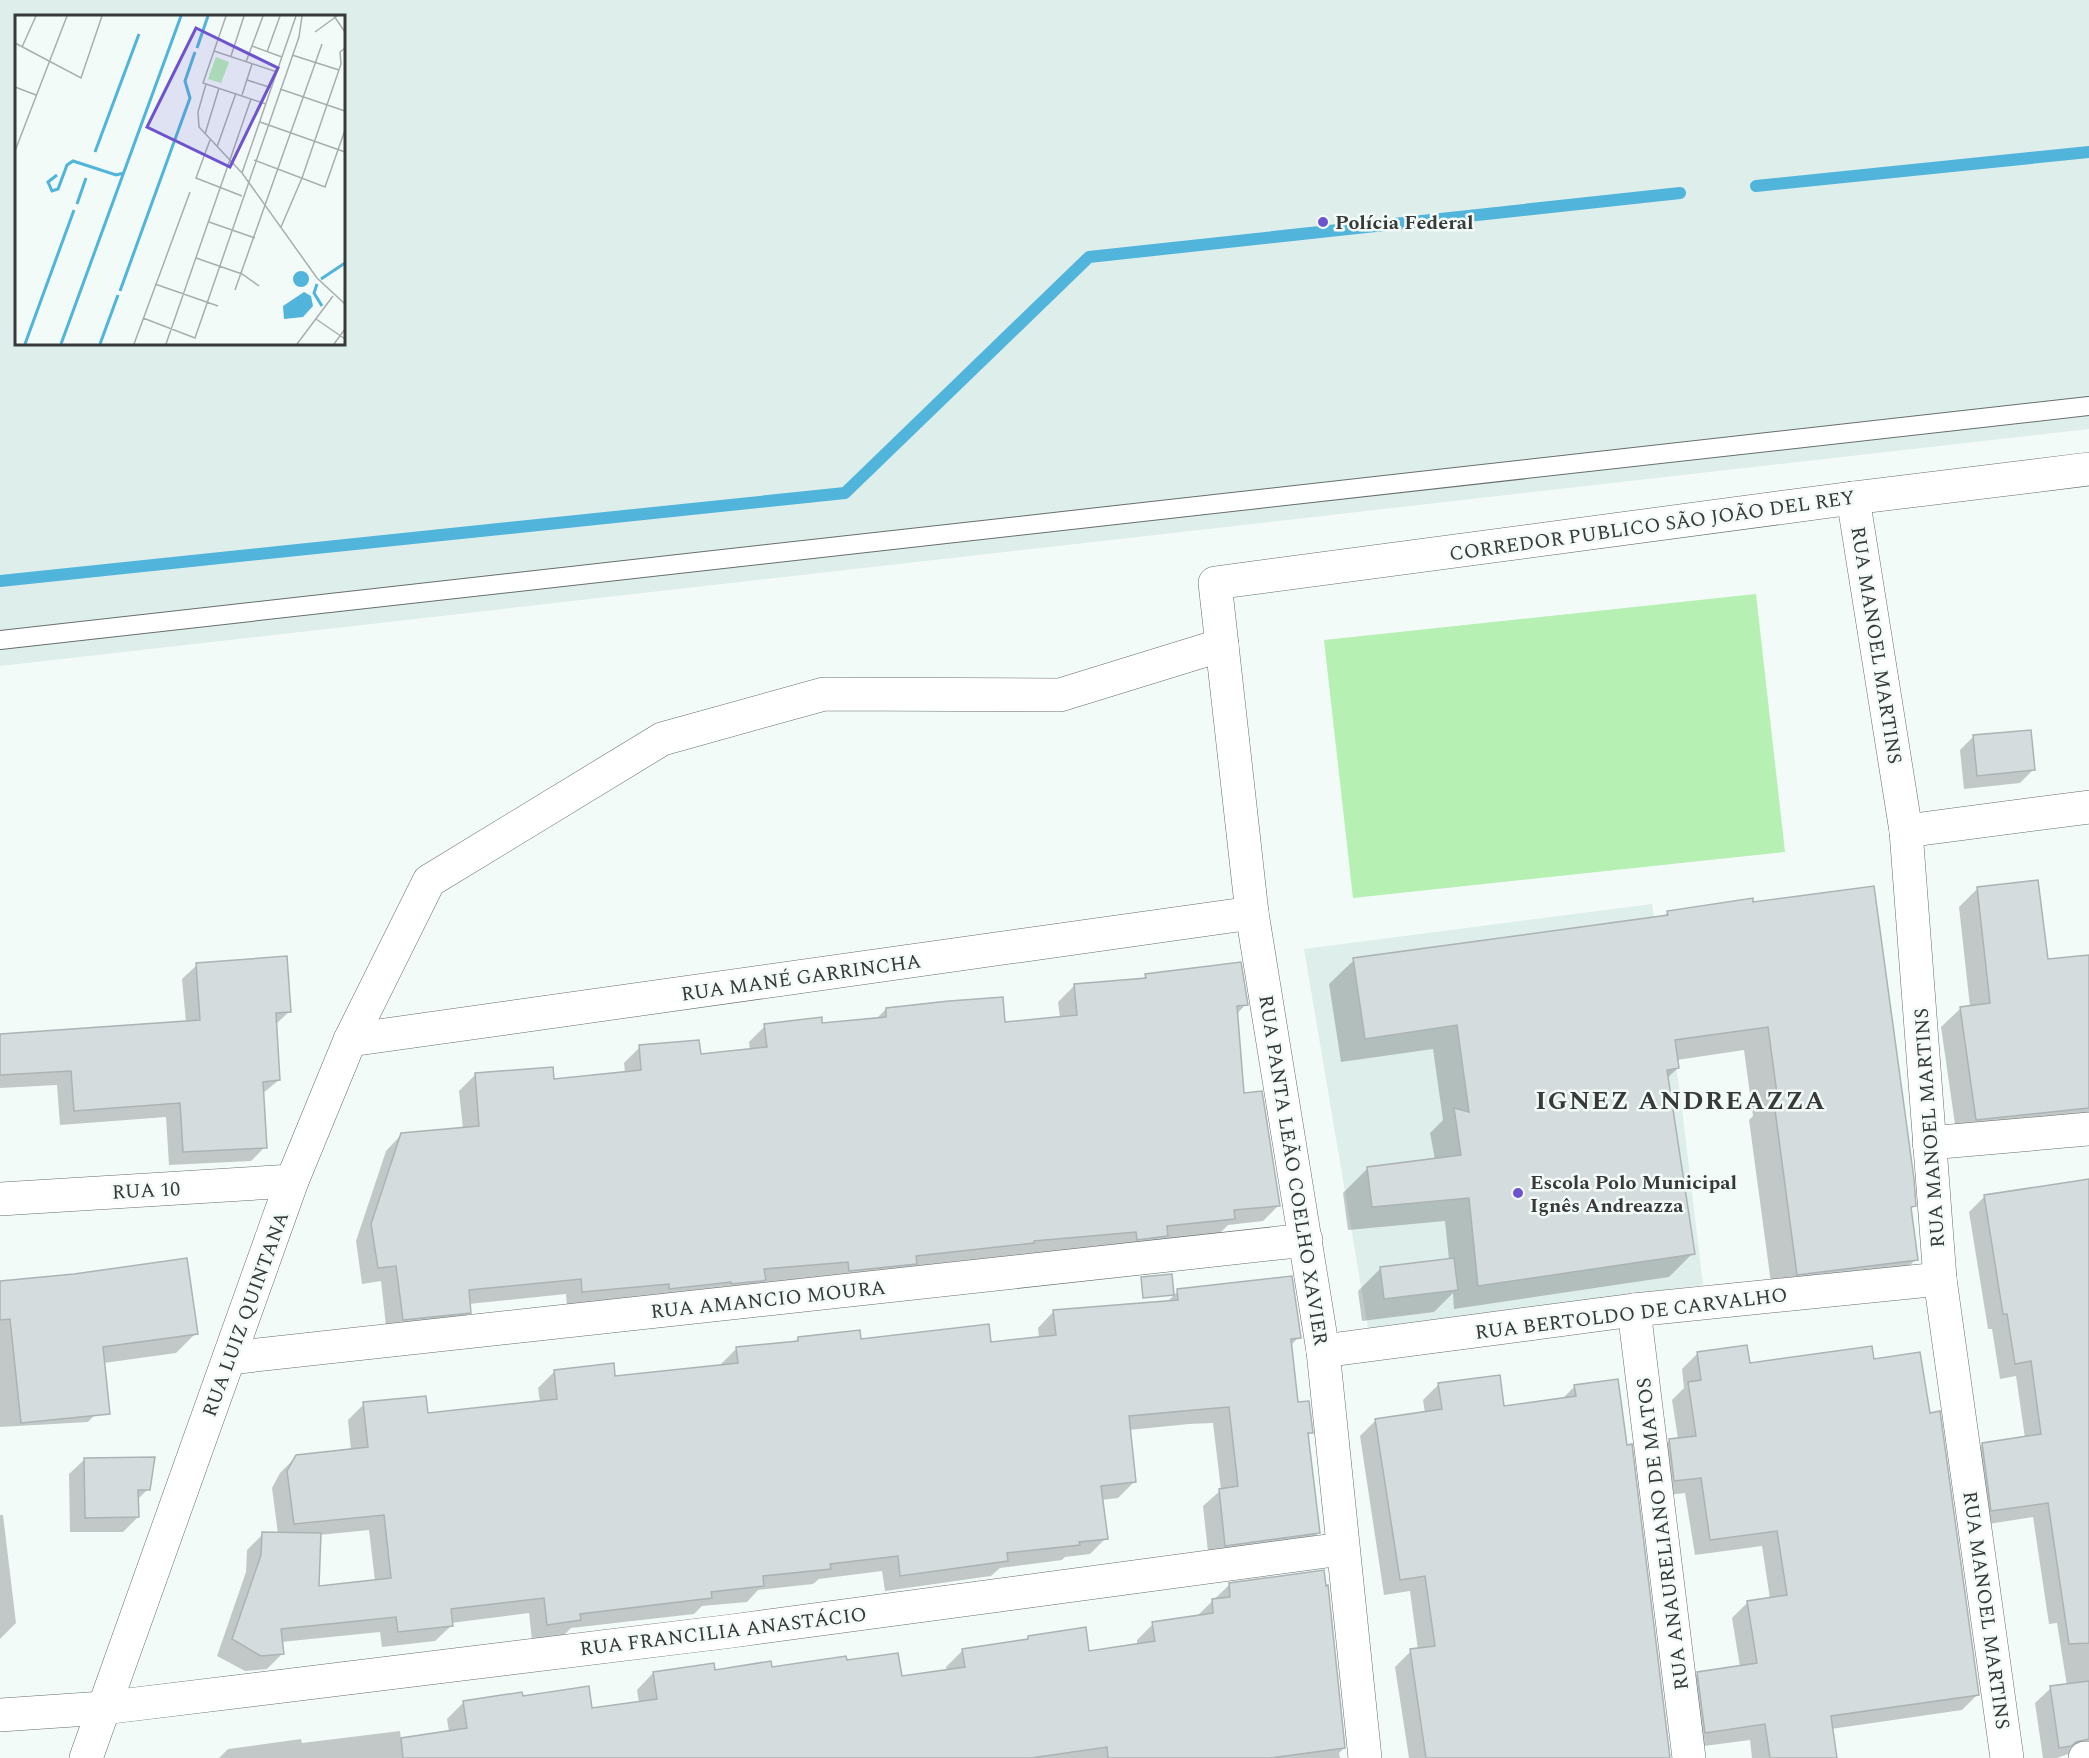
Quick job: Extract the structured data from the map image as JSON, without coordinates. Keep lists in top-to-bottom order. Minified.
{"streets":{"street":["CORREDOR PUBLICO SÃO JOÃO DEL REY","RUA MANOEL MARTINS","RUA MANÉ GARRINCHA","RUA PANTA LEÃO COELHO XAVIER","RUA 10","RUA AMANCIO MOURA","RUA BERTOLDO DE CARVALHO","RUA LUIZ QUINTANA","RUA ANAURELIANO DE MATOS","RUA FRANCILIA ANASTÁCIO"]},"crossings":[["CORREDOR PUBLICO SÃO JOÃO DEL REY","RUA MANOEL MARTINS"],["CORREDOR PUBLICO SÃO JOÃO DEL REY","RUA PANTA LEÃO COELHO XAVIER"],["RUA MANOEL MARTINS","RUA BERTOLDO DE CARVALHO"],["RUA MANÉ GARRINCHA","RUA PANTA LEÃO COELHO XAVIER"],["RUA MANÉ GARRINCHA","RUA LUIZ QUINTANA"],["RUA PANTA LEÃO COELHO XAVIER","RUA AMANCIO MOURA"],["RUA PANTA LEÃO COELHO XAVIER","RUA BERTOLDO DE CARVALHO"],["RUA PANTA LEÃO COELHO XAVIER","RUA LUIZ QUINTANA"],["RUA PANTA LEÃO COELHO XAVIER","RUA FRANCILIA ANASTÁCIO"],["RUA 10","RUA LUIZ QUINTANA"],["RUA AMANCIO MOURA","RUA LUIZ QUINTANA"],["RUA BERTOLDO DE CARVALHO","RUA ANAURELIANO DE MATOS"],["RUA LUIZ QUINTANA","RUA FRANCILIA ANASTÁCIO"]],"districts":["IGNEZ ANDREAZZA"],"places":["Polícia Federal","Escola Polo Municipal Ignês Andreazza"]}
